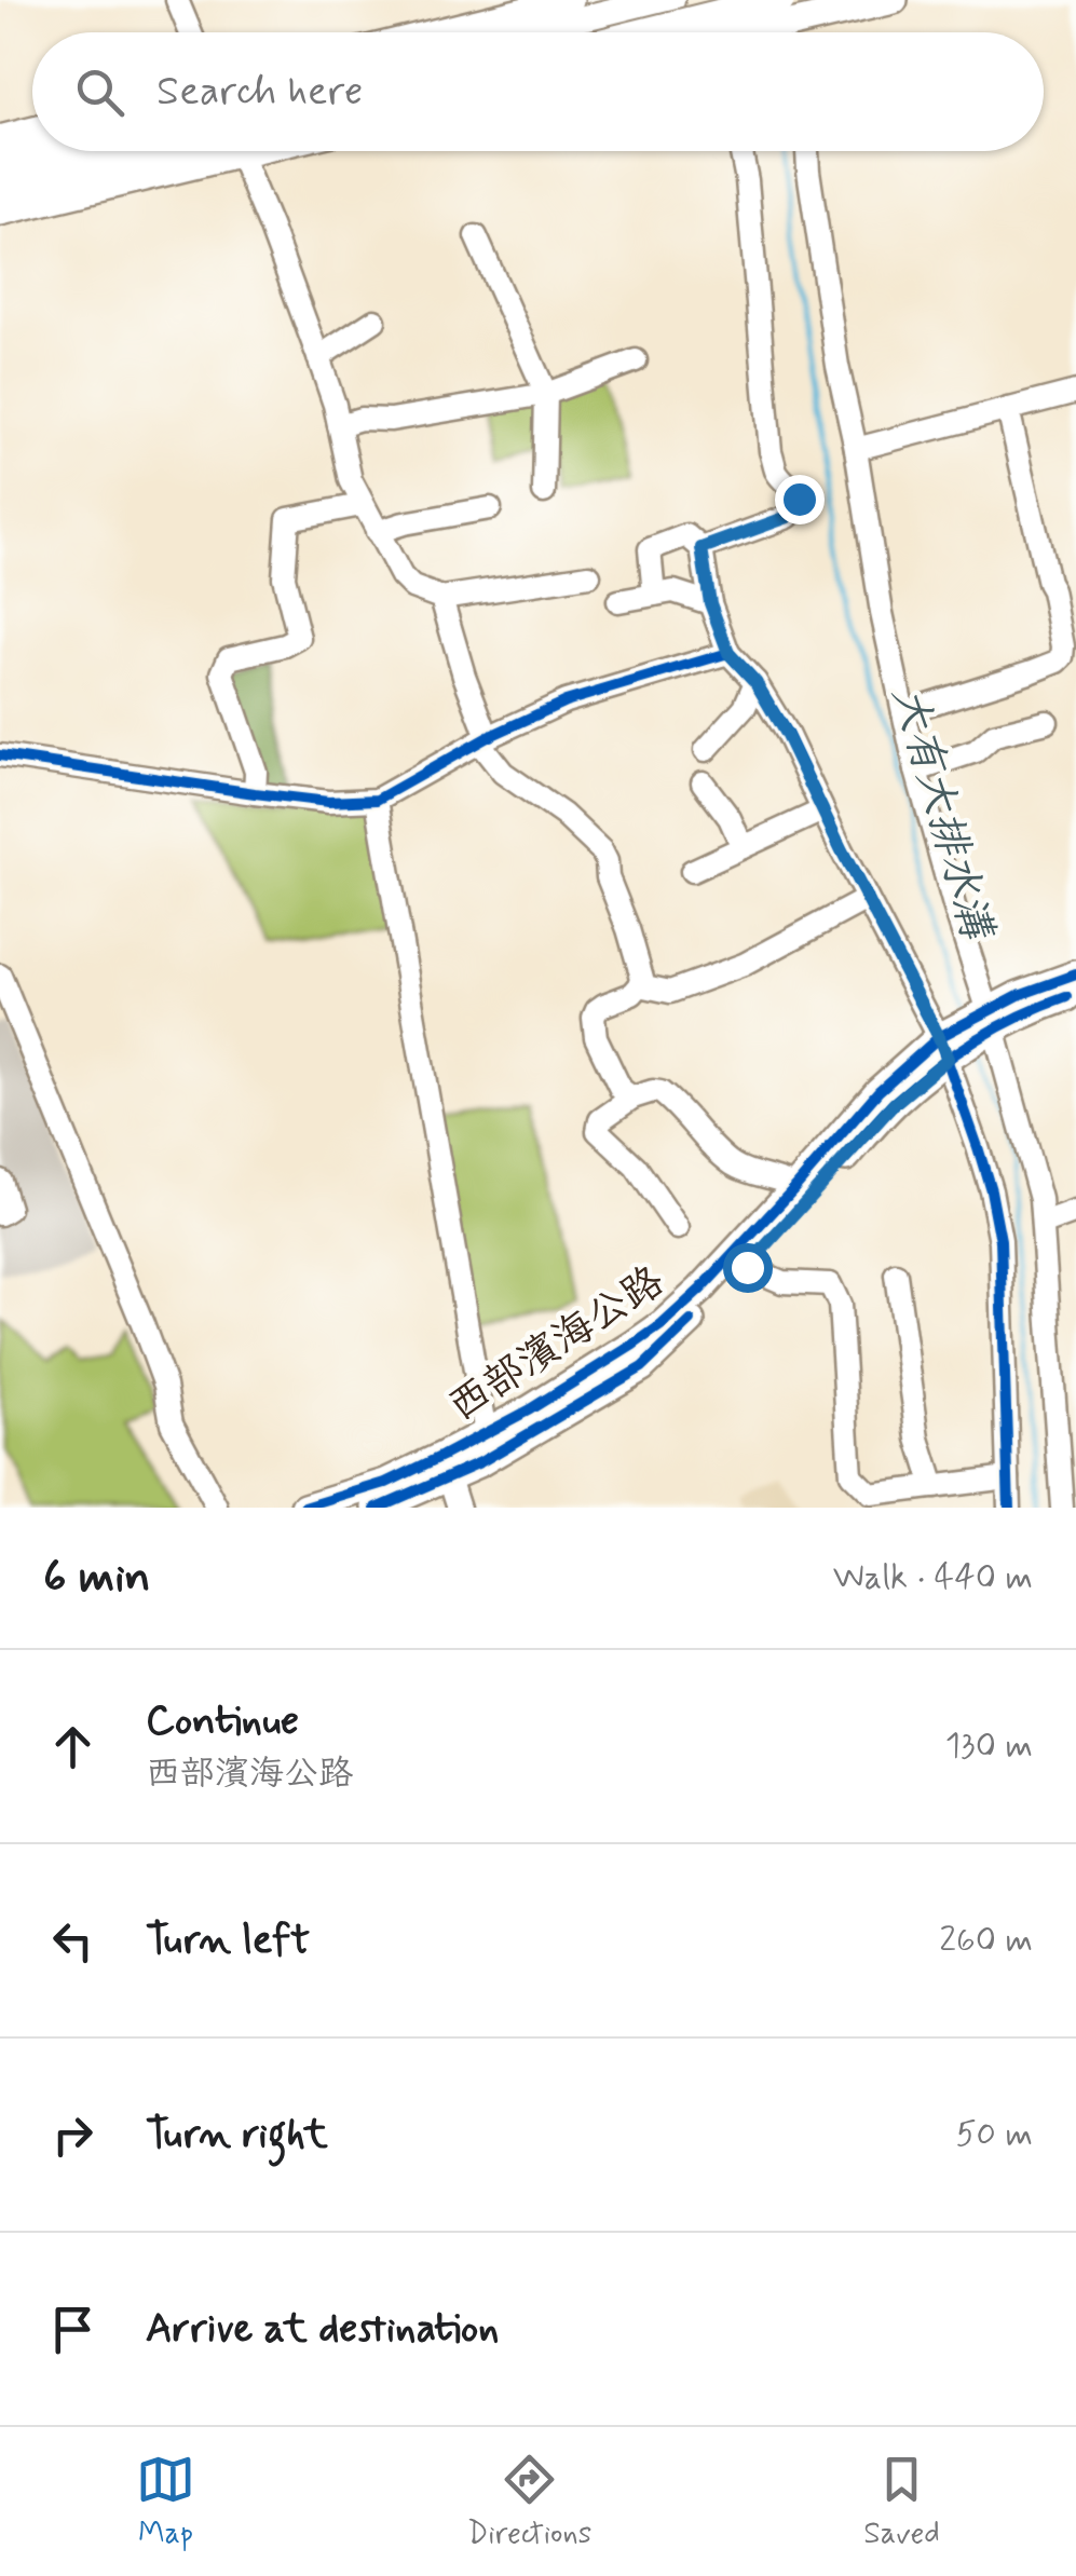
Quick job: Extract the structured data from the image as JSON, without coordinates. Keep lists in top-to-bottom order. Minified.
{"streets":{"main road":["西部濱海公路"]},"water":["大有大排水溝"],"page":{"search":"Search here","heading":["6 min","Walk · 440 m"],"list":[["Continue","西部濱海公路","130 m"],["Turn left","260 m"],["Turn right","50 m"],"Arrive at destination"],"nav":["Map","Directions","Saved"]}}
